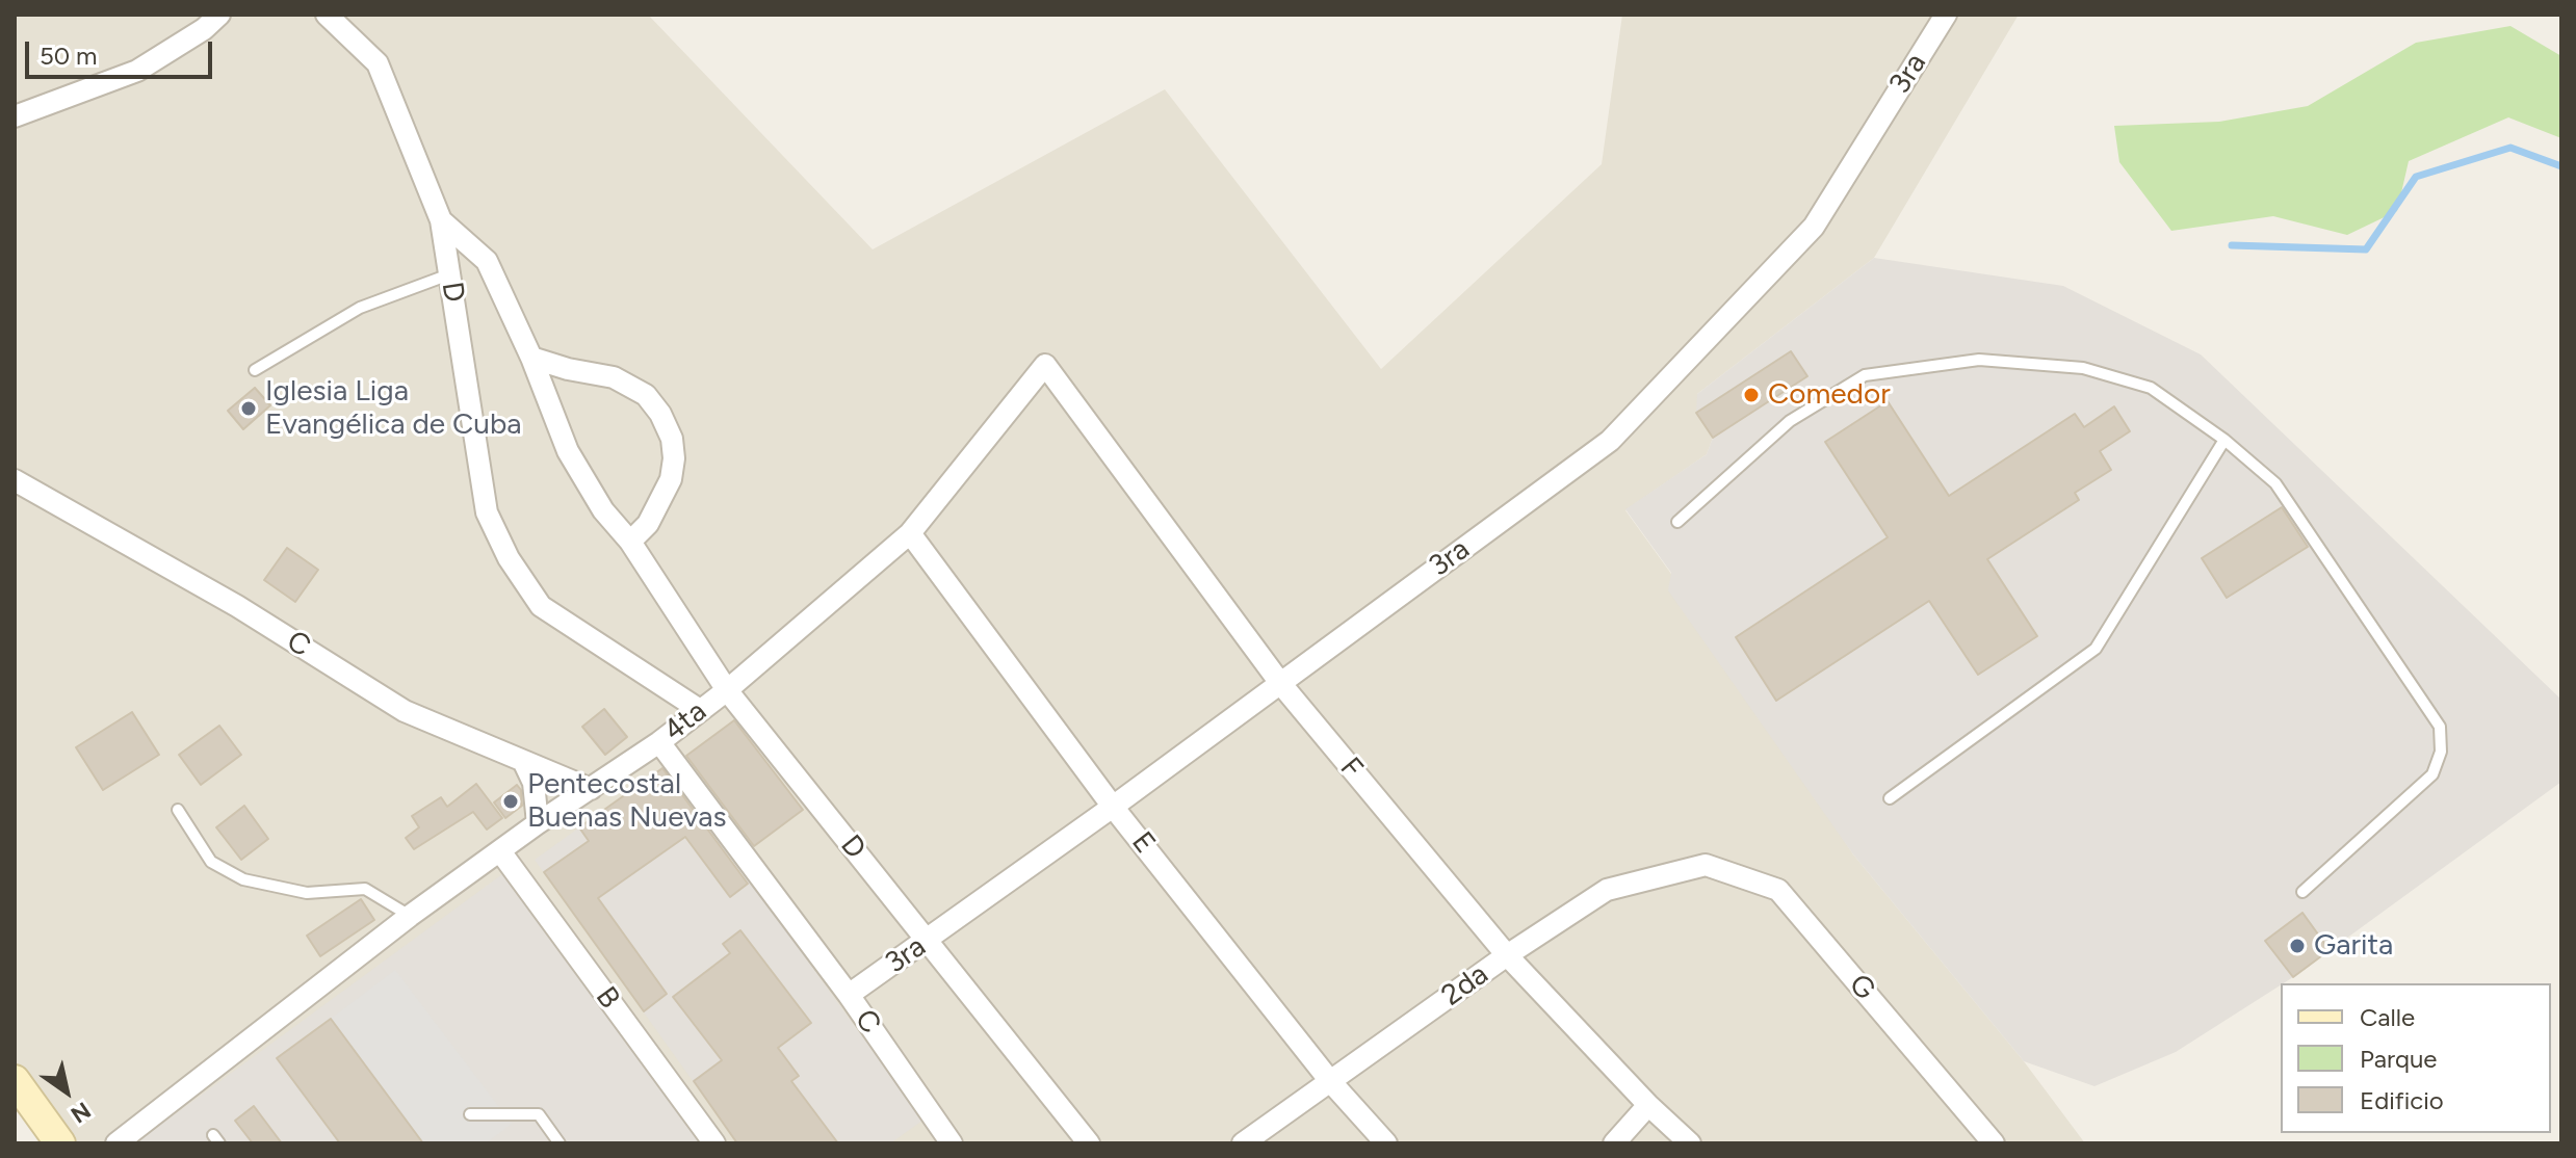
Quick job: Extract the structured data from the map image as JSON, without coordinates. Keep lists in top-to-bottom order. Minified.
{"streets":{"street":["3ra","D","C","4ta","F","E","2da","G","B"]},"crossings":[["3ra","D"],["3ra","C"],["3ra","F"],["3ra","E"],["D","4ta"],["C","4ta"],["4ta","F"],["4ta","E"],["4ta","B"],["F","2da"],["E","2da"],["2da","G"]],"places":["Comedor","Iglesia Liga Evangélica de Cuba","Pentecostal Buenas Nuevas","Garita"],"legend":["Calle","Parque","Edificio"],"scale_bar":"50 m","north":"bottom right"}
